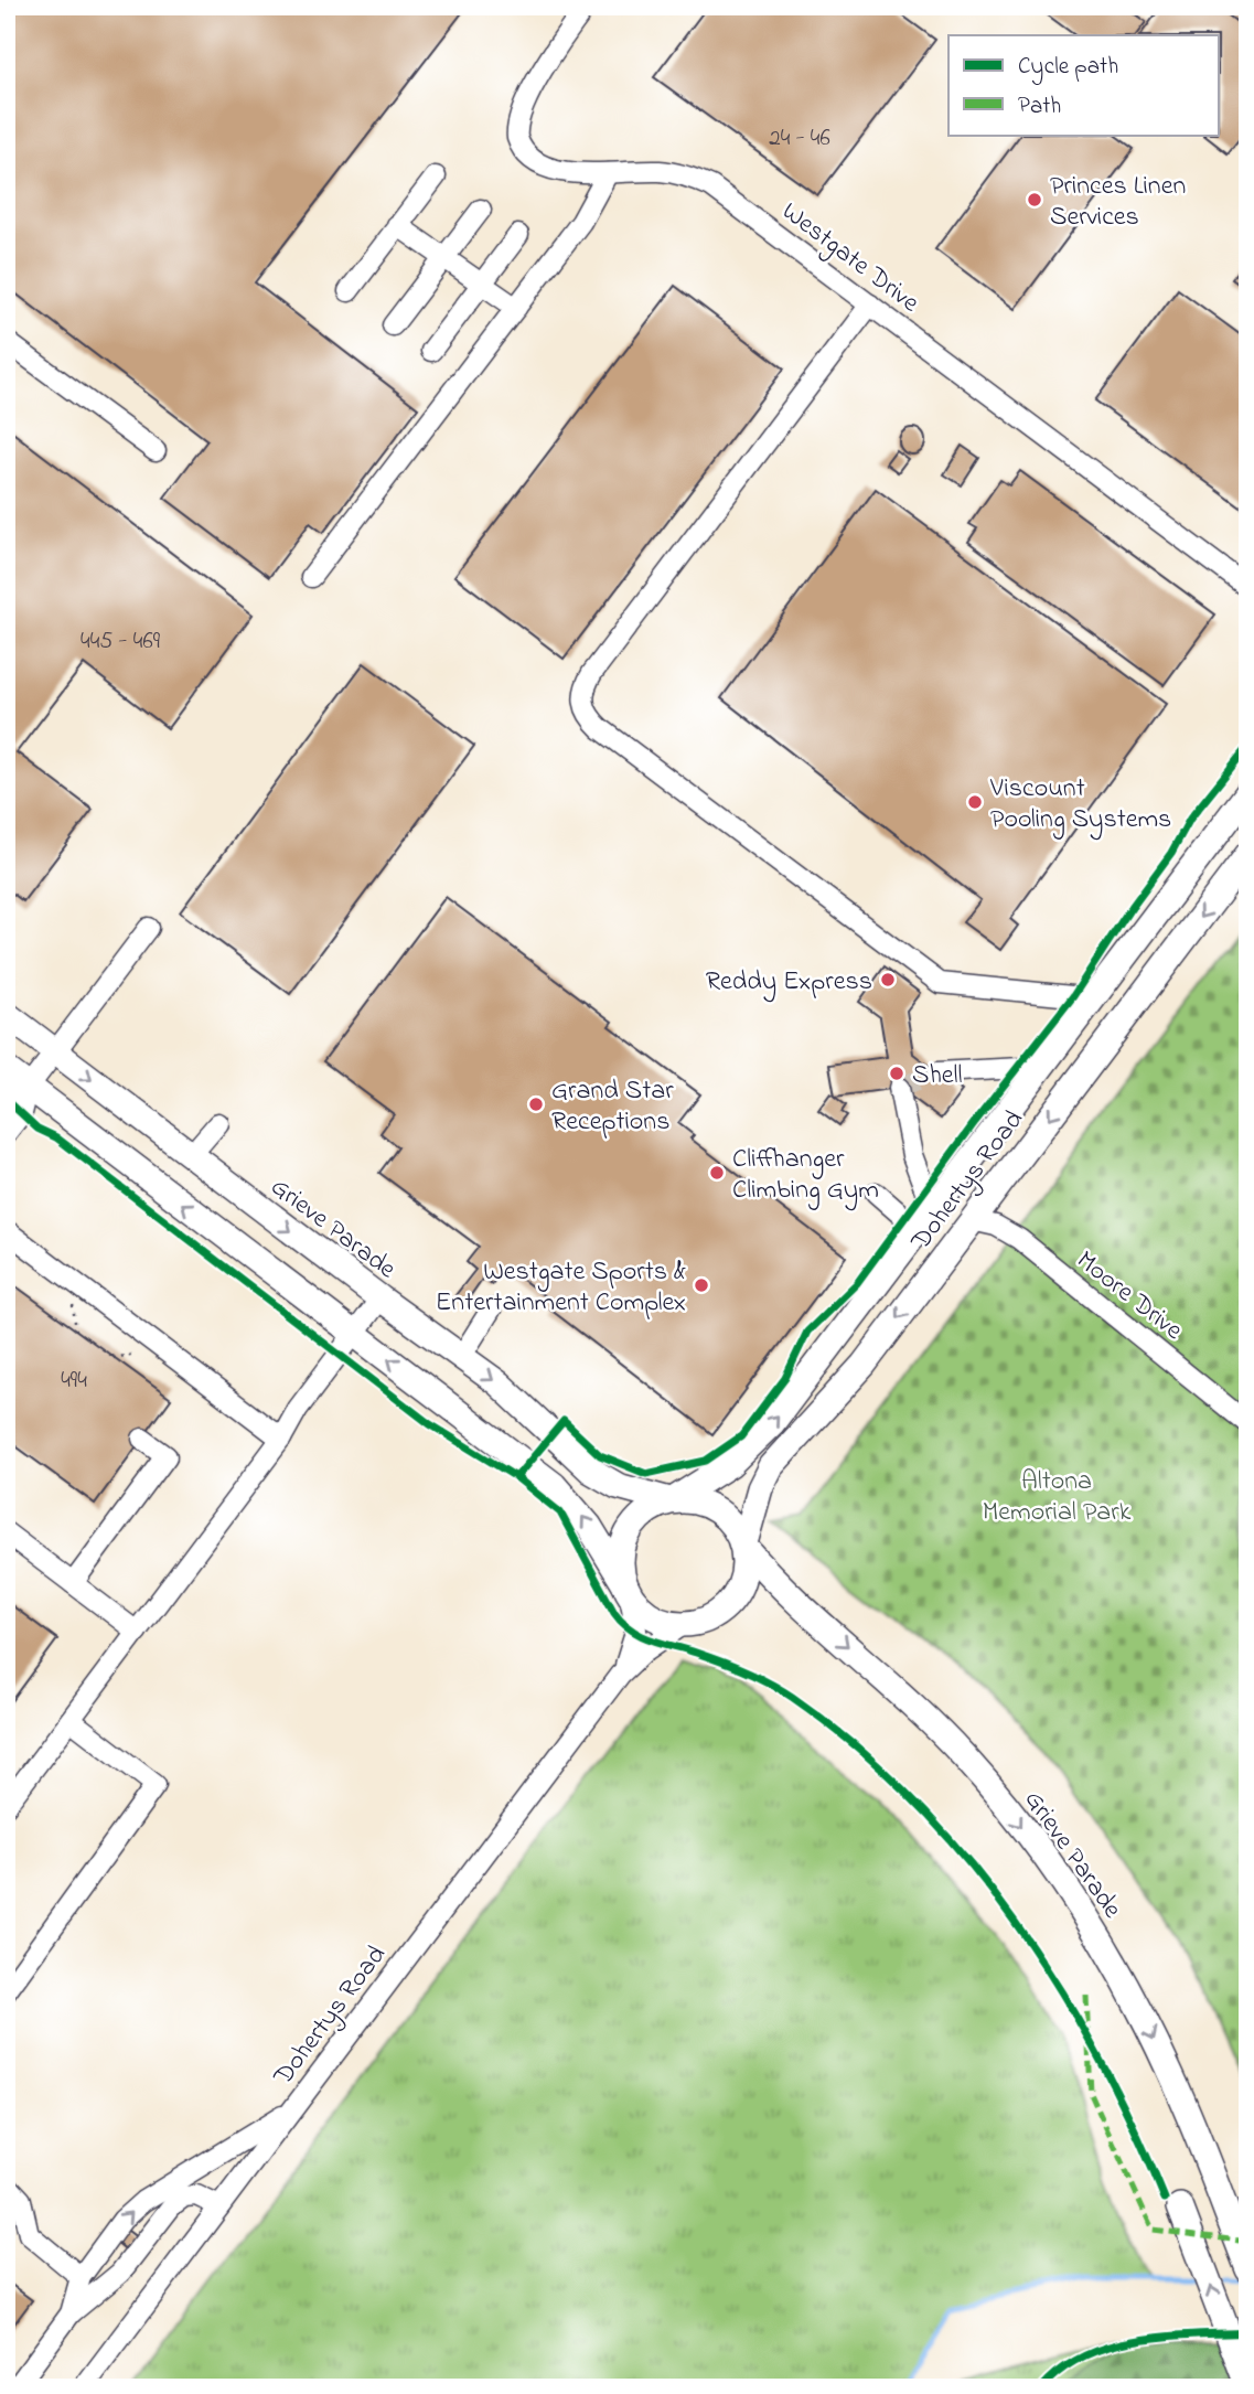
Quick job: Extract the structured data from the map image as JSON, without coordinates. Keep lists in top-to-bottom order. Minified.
{"streets":{"main road":["Dohertys Road","Grieve Parade"],"street":["Westgate Drive","Moore Drive"]},"crossings":[["Dohertys Road","Grieve Parade"],["Dohertys Road","Moore Drive"]],"parks":["Altona Memorial Park"],"places":["Princes Linen Services","Viscount Pooling Systems","Reddy Express","Shell","Grand Star Receptions","Cliffhanger Climbing Gym","Westgate Sports & Entertainment Complex"],"house_numbers":["24 - 46","445 - 469","494"],"legend":["Cycle path","Path"]}
